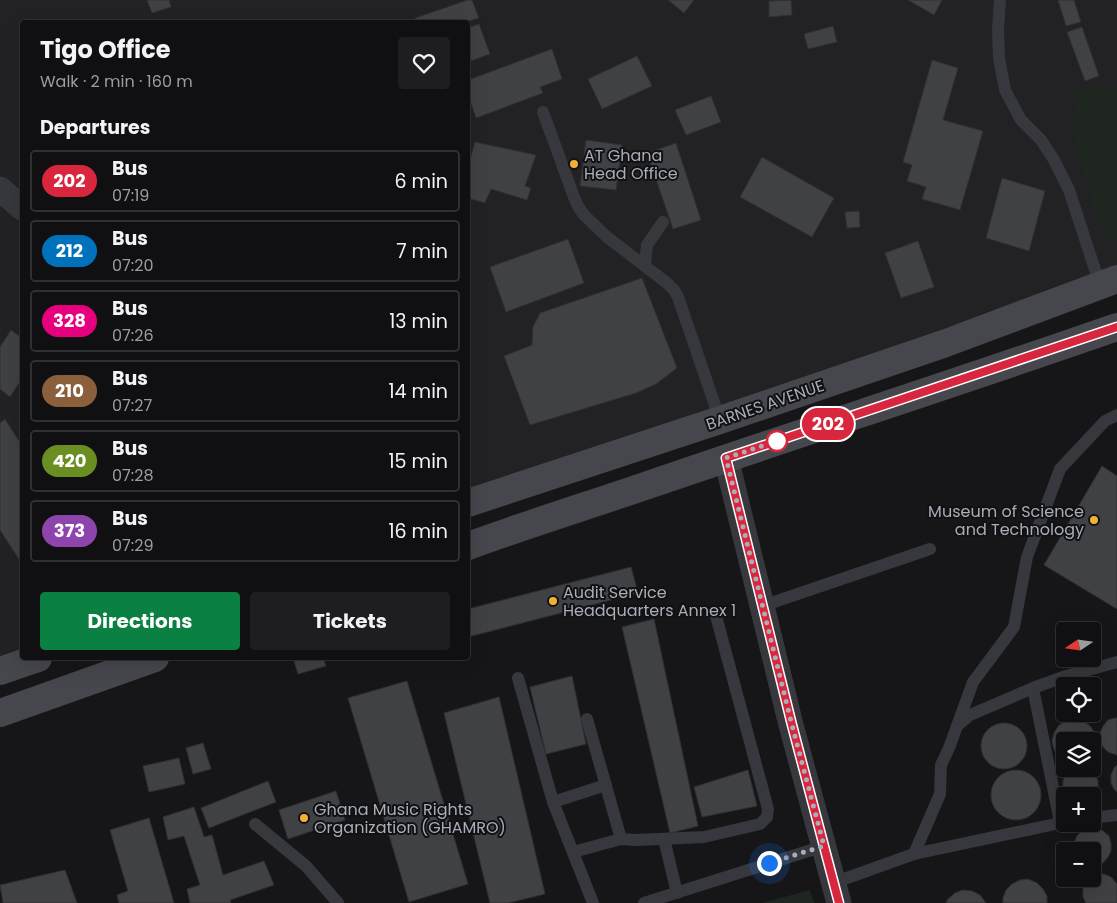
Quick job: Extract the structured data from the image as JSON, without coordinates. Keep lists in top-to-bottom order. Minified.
{"streets":{"main road":["BARNES AVENUE"]},"places":["AT Ghana Head Office","Museum of Science and Technology","Audit Service Headquarters Annex 1","Ghana Music Rights Organization (GHAMRO)"],"lines":["bus line 202"],"north":"left","page":{"on_map":"202","heading":[["Tigo Office","Walk · 2 min · 160 m"],"Departures"],"list":[{"mark":"202","name":"Bus","note":"07:19","value":"6 min"},{"mark":"212","name":"Bus","note":"07:20","value":"7 min"},{"mark":"328","name":"Bus","note":"07:26","value":"13 min"},{"mark":"210","name":"Bus","note":"07:27","value":"14 min"},{"mark":"420","name":"Bus","note":"07:28","value":"15 min"},{"mark":"373","name":"Bus","note":"07:29","value":"16 min"}],"buttons":["Directions","Tickets"],"map_buttons":["+","−"]}}
